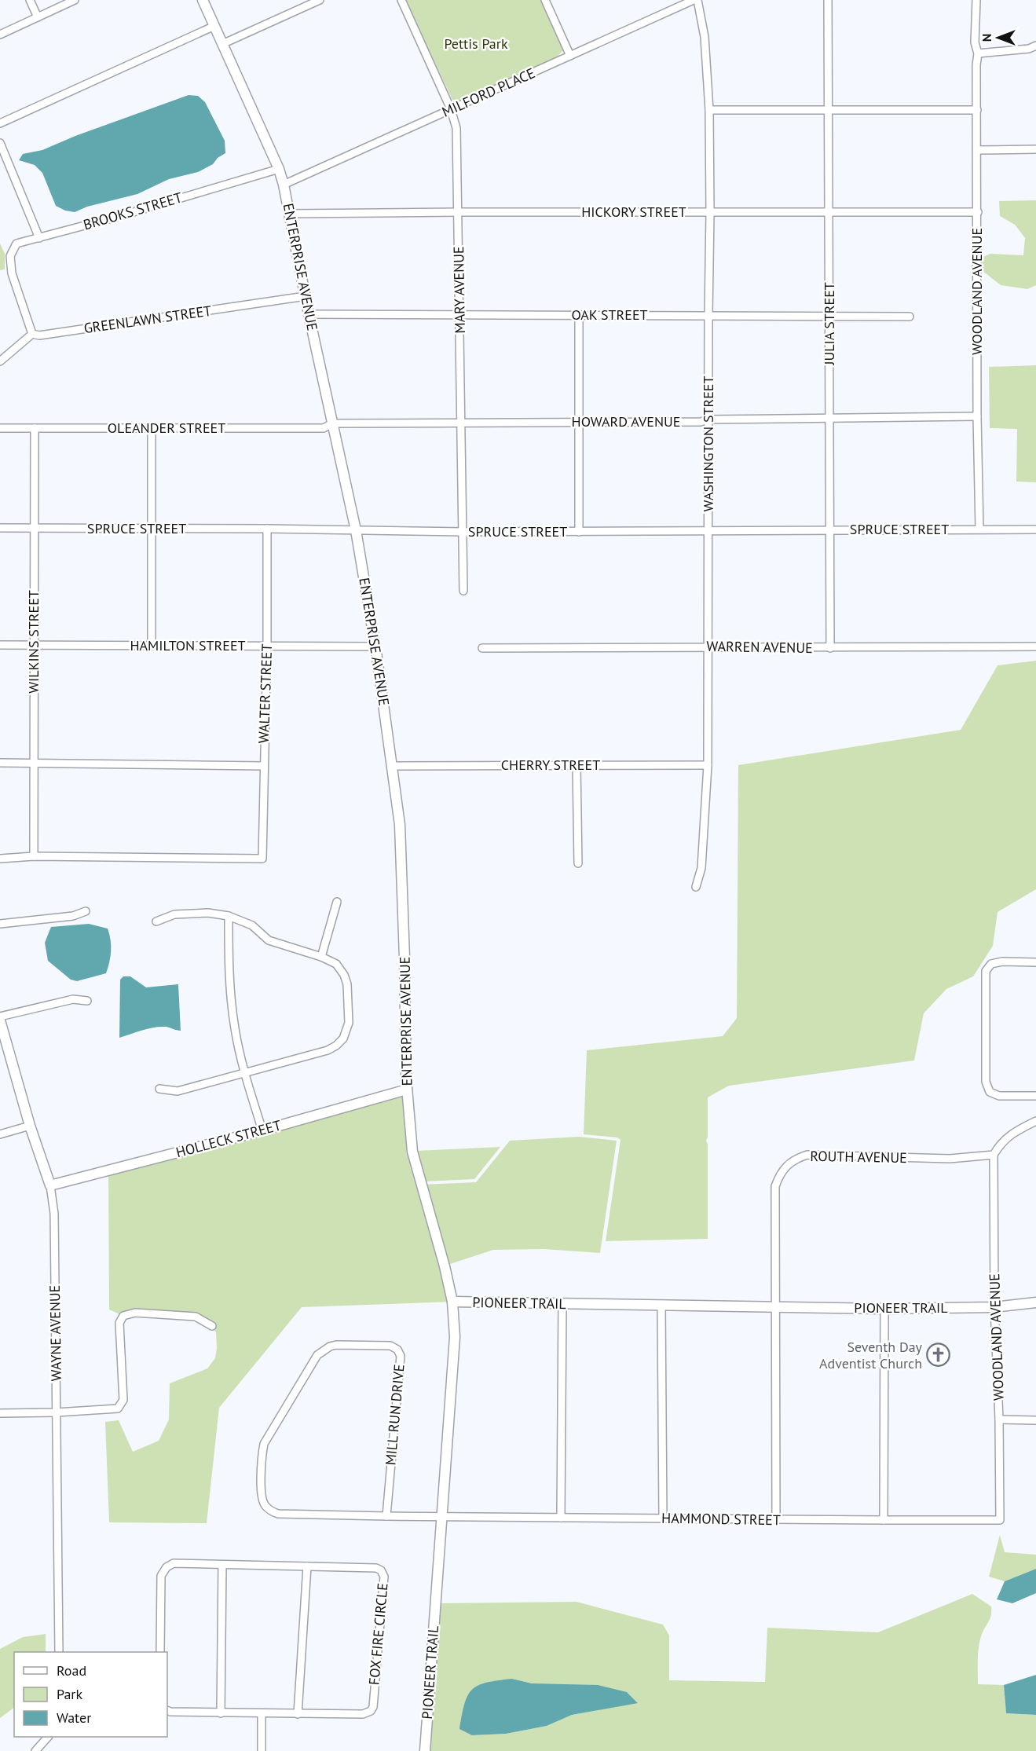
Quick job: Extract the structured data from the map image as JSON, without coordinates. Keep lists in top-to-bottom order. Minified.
{"streets":{"street":["MILFORD PLACE","BROOKS STREET","HICKORY STREET","ENTERPRISE AVENUE","MARY AVENUE","WOODLAND AVENUE","OAK STREET","GREENLAWN STREET","JULIA STREET","HOWARD AVENUE","OLEANDER STREET","WASHINGTON STREET","SPRUCE STREET","WILKINS STREET","HAMILTON STREET","WARREN AVENUE","WALTER STREET","CHERRY STREET","HOLLECK STREET","ROUTH AVENUE","PIONEER TRAIL","WAYNE AVENUE","MILL RUN DRIVE","HAMMOND STREET","FOX FIRE CIRCLE"]},"crossings":[["MILFORD PLACE","ENTERPRISE AVENUE"],["MILFORD PLACE","MARY AVENUE"],["BROOKS STREET","ENTERPRISE AVENUE"],["BROOKS STREET","GREENLAWN STREET"],["HICKORY STREET","ENTERPRISE AVENUE"],["HICKORY STREET","MARY AVENUE"],["HICKORY STREET","WOODLAND AVENUE"],["HICKORY STREET","JULIA STREET"],["HICKORY STREET","WASHINGTON STREET"],["ENTERPRISE AVENUE","OAK STREET"],["ENTERPRISE AVENUE","GREENLAWN STREET"],["ENTERPRISE AVENUE","HOWARD AVENUE"],["ENTERPRISE AVENUE","OLEANDER STREET"],["ENTERPRISE AVENUE","SPRUCE STREET"],["ENTERPRISE AVENUE","HAMILTON STREET"],["ENTERPRISE AVENUE","CHERRY STREET"],["ENTERPRISE AVENUE","HOLLECK STREET"],["ENTERPRISE AVENUE","PIONEER TRAIL"],["MARY AVENUE","OAK STREET"],["MARY AVENUE","HOWARD AVENUE"],["MARY AVENUE","SPRUCE STREET"],["WOODLAND AVENUE","HOWARD AVENUE"],["WOODLAND AVENUE","SPRUCE STREET"],["WOODLAND AVENUE","ROUTH AVENUE"],["WOODLAND AVENUE","PIONEER TRAIL"],["WOODLAND AVENUE","HAMMOND STREET"],["OAK STREET","JULIA STREET"],["OAK STREET","WASHINGTON STREET"],["JULIA STREET","HOWARD AVENUE"],["JULIA STREET","SPRUCE STREET"],["JULIA STREET","WARREN AVENUE"],["HOWARD AVENUE","OLEANDER STREET"],["HOWARD AVENUE","WASHINGTON STREET"],["OLEANDER STREET","WILKINS STREET"],["WASHINGTON STREET","SPRUCE STREET"],["WASHINGTON STREET","WARREN AVENUE"],["WASHINGTON STREET","CHERRY STREET"],["SPRUCE STREET","WILKINS STREET"],["SPRUCE STREET","WALTER STREET"],["WILKINS STREET","HAMILTON STREET"],["WILKINS STREET","WALTER STREET"],["HAMILTON STREET","WALTER STREET"],["HOLLECK STREET","WAYNE AVENUE"],["ROUTH AVENUE","PIONEER TRAIL"],["ROUTH AVENUE","HAMMOND STREET"],["PIONEER TRAIL","MILL RUN DRIVE"],["PIONEER TRAIL","HAMMOND STREET"],["MILL RUN DRIVE","HAMMOND STREET"]],"parks":["Pettis Park"],"places":{"church":["Seventh Day Adventist Church"]},"legend":["Road","Park","Water"],"north":"left"}
